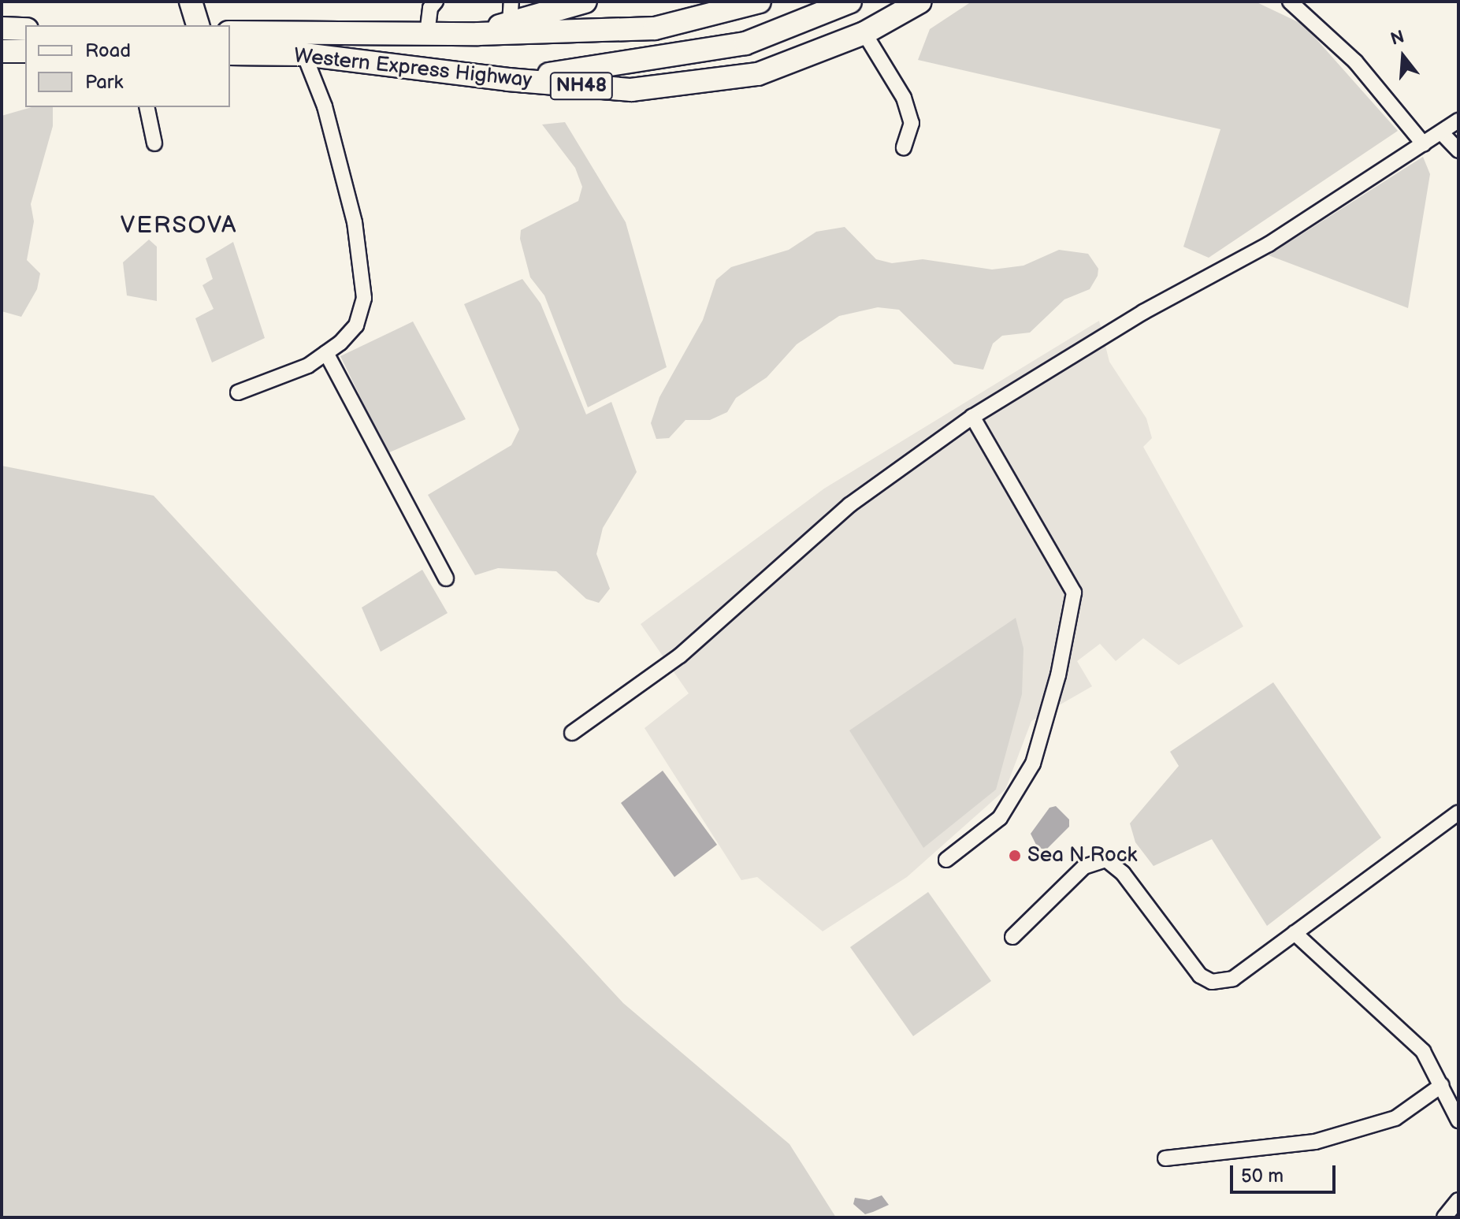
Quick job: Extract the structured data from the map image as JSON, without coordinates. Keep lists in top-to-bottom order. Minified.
{"streets":{"highway":["Western Express Highway","NH48"]},"districts":["VERSOVA"],"places":["Sea N Rock"],"legend":["Road","Park"],"scale_bar":"50 m","north":"top"}
